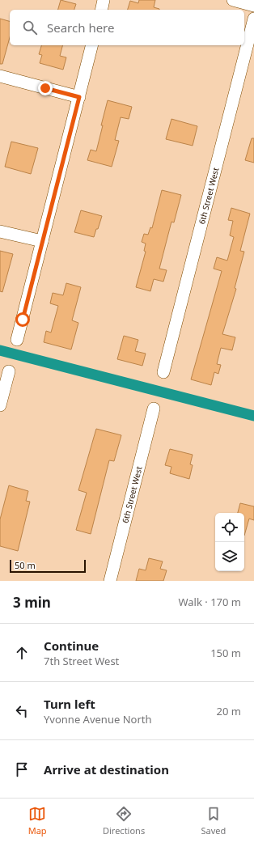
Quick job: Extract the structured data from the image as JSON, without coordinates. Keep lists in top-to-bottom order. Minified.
{"streets":{"street":["6th Street West"]},"scale_bar":"50 m","page":{"search":"Search here","scale":"50 m","heading":["3 min","Walk · 170 m"],"list":[["Continue","7th Street West","150 m"],["Turn left","Yvonne Avenue North","20 m"],"Arrive at destination"],"nav":["Map","Directions","Saved"]}}
